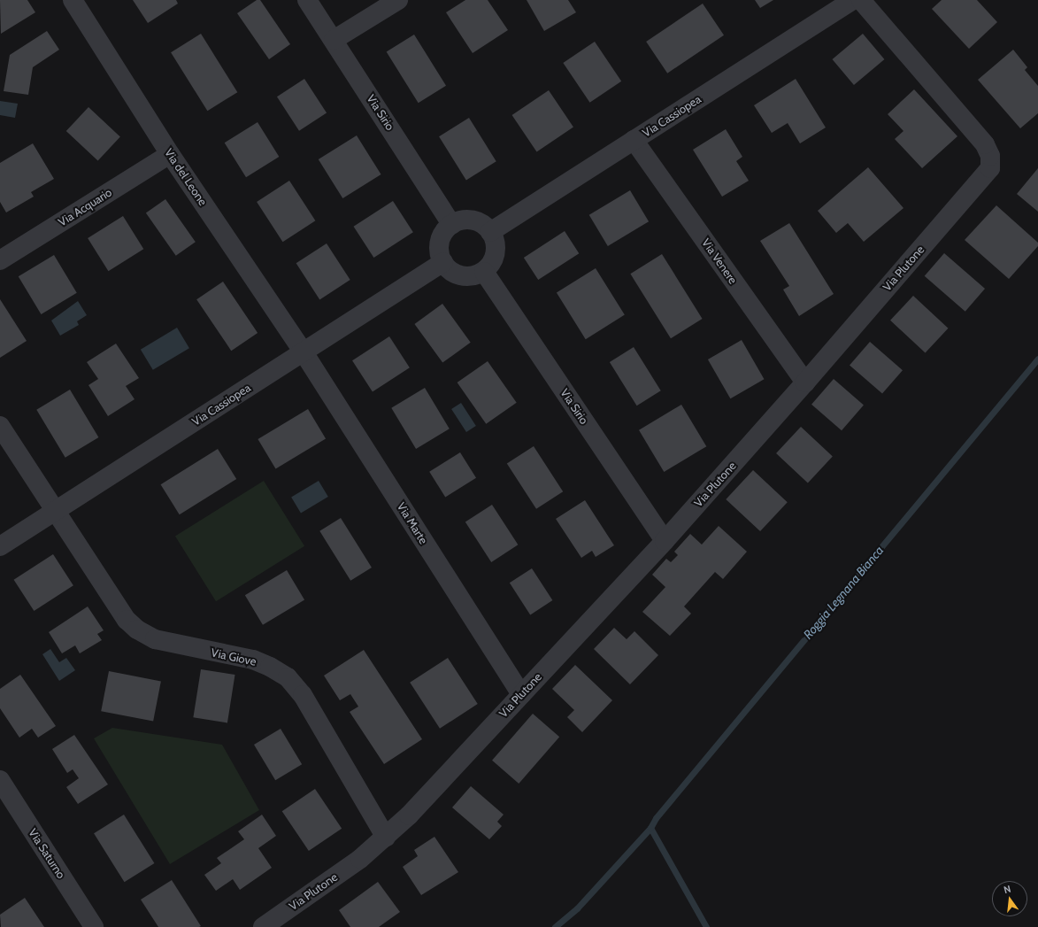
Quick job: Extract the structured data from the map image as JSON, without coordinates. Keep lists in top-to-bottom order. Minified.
{"streets":{"street":["Via Sirio","Via Cassiopea","Via del Leone","Via Acquario","Via Venere","Via Plutone","Via Marte","Via Giove","Via Saturno"]},"crossings":[["Via Sirio","Via Cassiopea"],["Via Sirio","Via Plutone"],["Via Cassiopea","Via del Leone"],["Via Cassiopea","Via Venere"],["Via Cassiopea","Via Marte"],["Via Cassiopea","Via Giove"],["Via del Leone","Via Acquario"],["Via del Leone","Via Marte"],["Via Venere","Via Plutone"],["Via Plutone","Via Marte"],["Via Plutone","Via Giove"]],"water":["Roggia Legnana Bianca"],"north":"top"}
